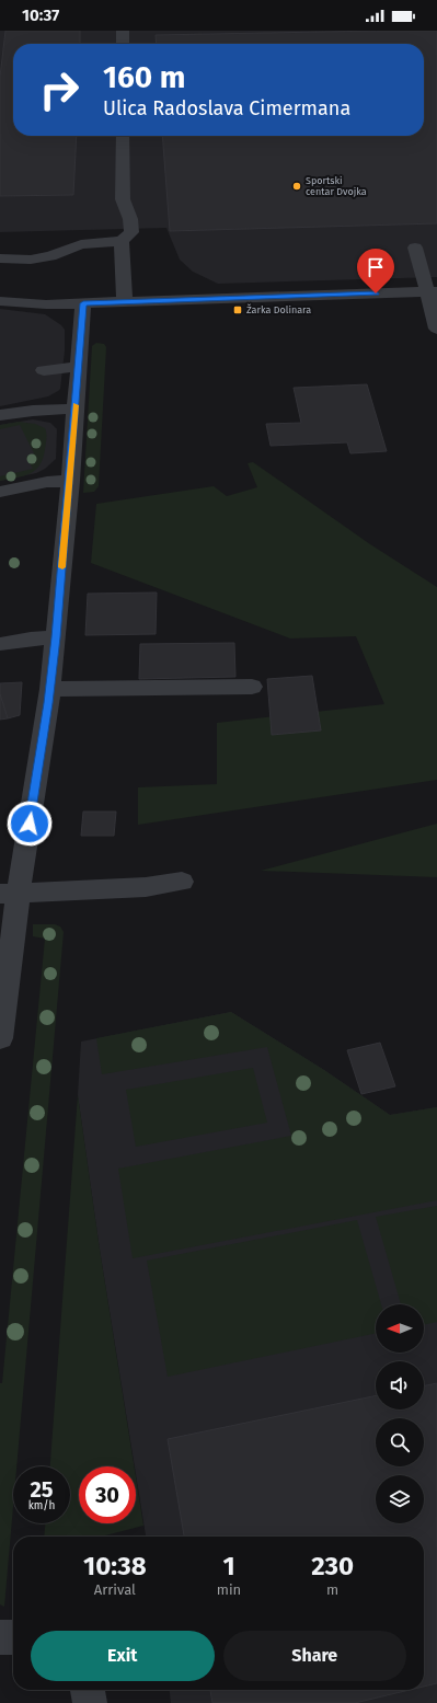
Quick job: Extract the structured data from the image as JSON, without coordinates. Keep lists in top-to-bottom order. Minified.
{"places":{"other":["Sportski centar Dvojka"],"transit":["Žarka Dolinara"]},"north":"left","page":{"status":"10:37","turn":["160 m","Ulica Radoslava Cimermana"],"speed":"25 km/h","limit":"30","eta":["10:38","Arrival","1","min","230","m"],"buttons":["Exit","Share"]}}
